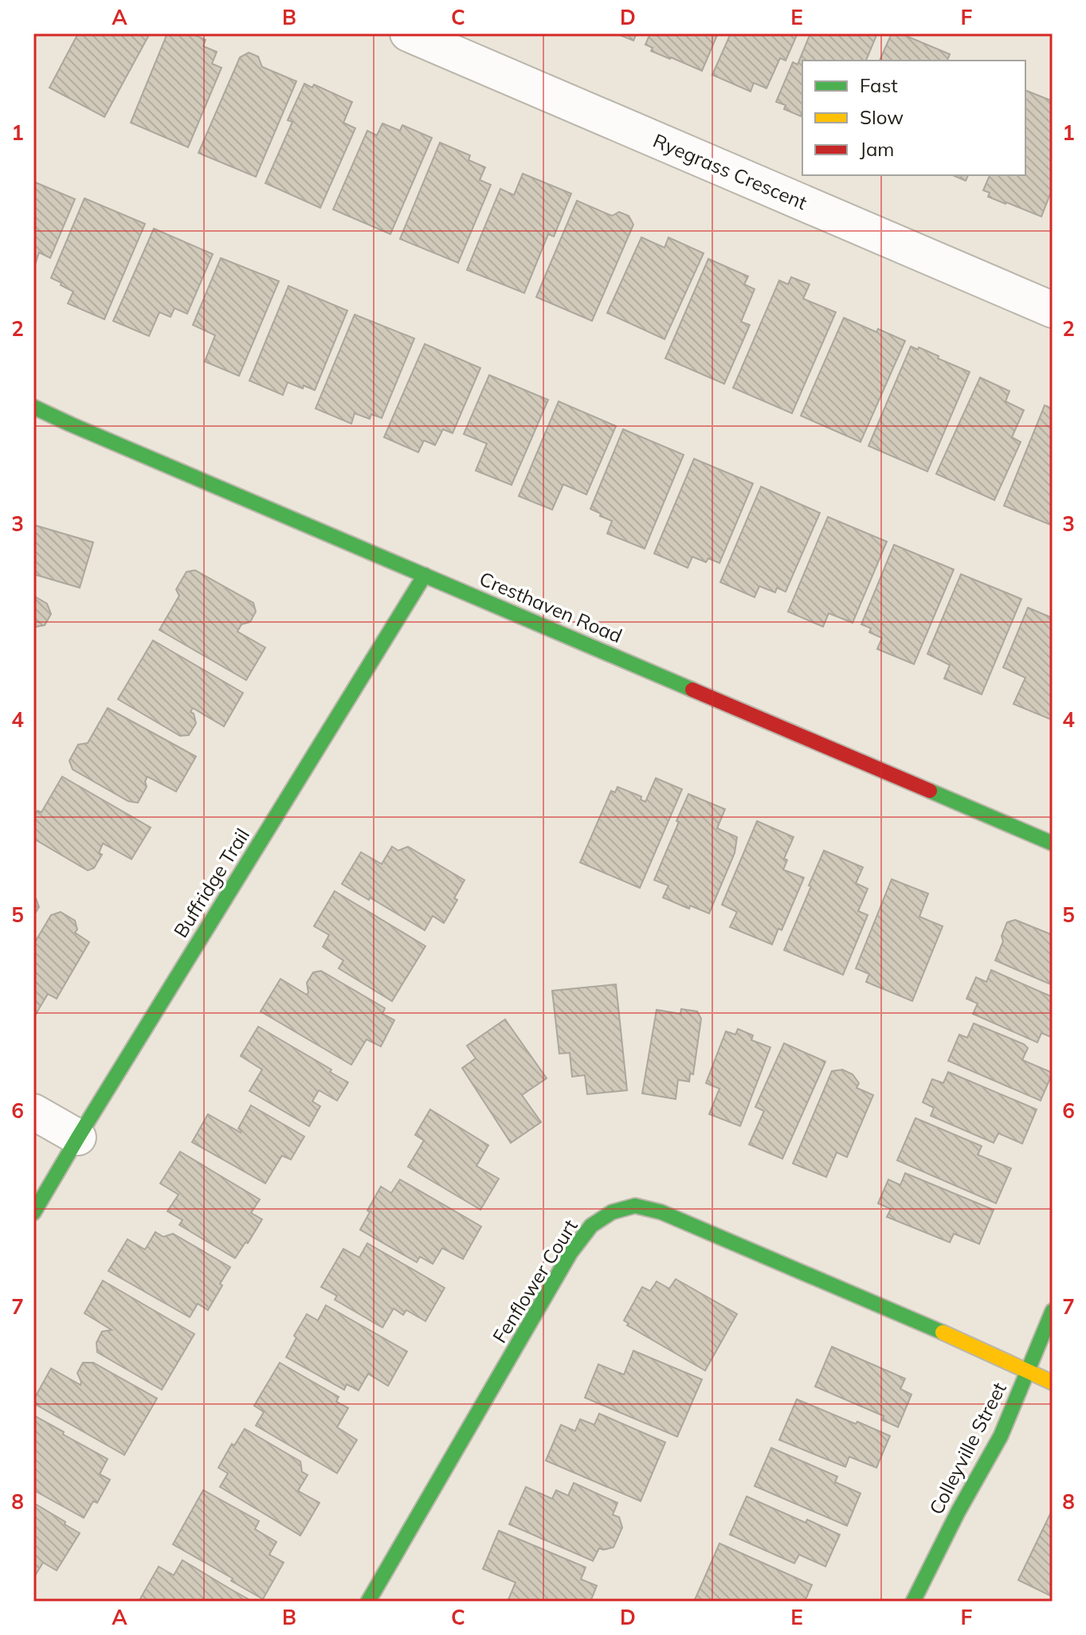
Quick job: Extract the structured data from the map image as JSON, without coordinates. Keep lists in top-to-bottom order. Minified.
{"streets":{"street":["Ryegrass Crescent","Cresthaven Road","Buffridge Trail","Fenflower Court","Colleyville Street"]},"crossings":[["Cresthaven Road","Buffridge Trail"],["Fenflower Court","Colleyville Street"]],"legend":["Fast","Slow","Jam"],"grid":{"columns":["A","B","C","D","E","F"],"rows":["1","2","3","4","5","6","7","8"]}}
